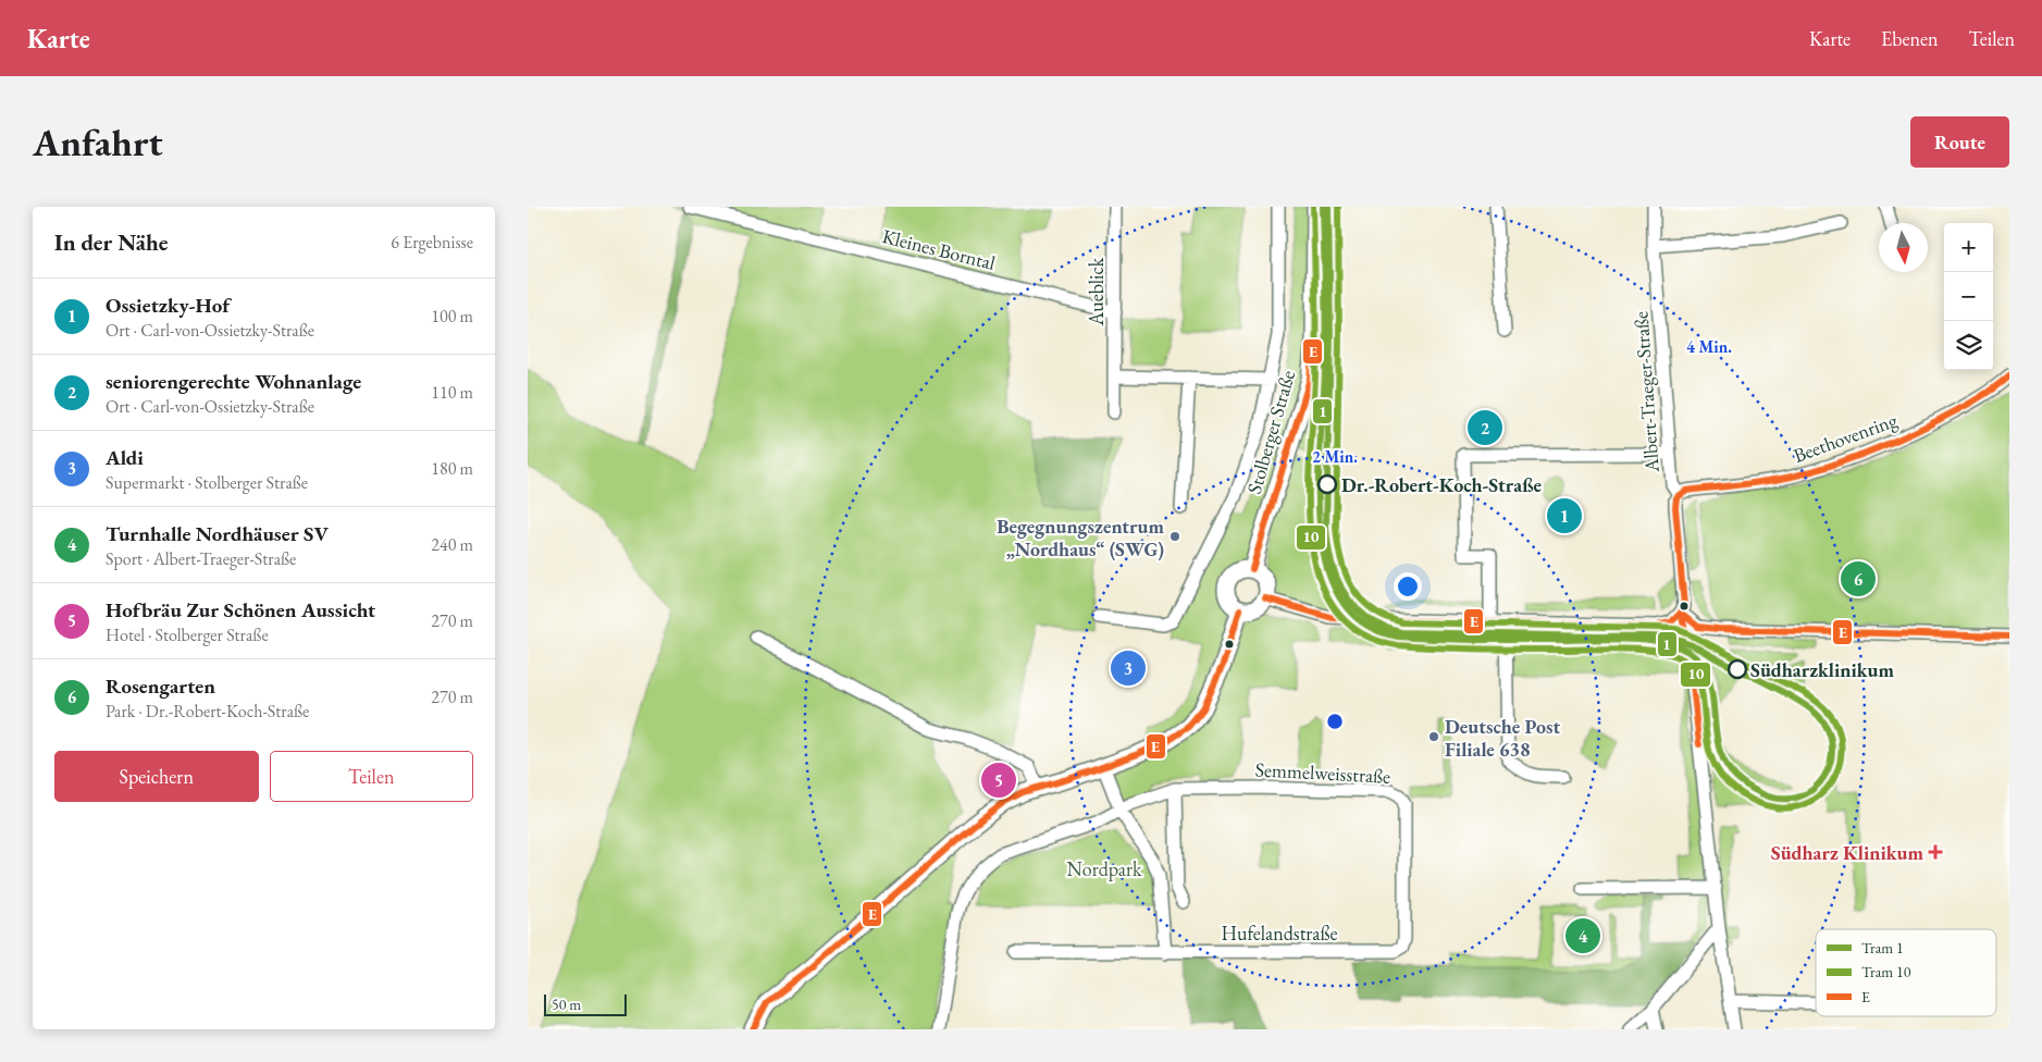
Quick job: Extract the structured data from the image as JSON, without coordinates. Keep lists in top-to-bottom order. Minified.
{"streets":{"main road":["Stolberger Straße"],"street":["Kleines Borntal","Aueblick","Albert-Traeger-Straße","Beethovenring","Semmelweisstraße","Hufelandstraße"]},"crossings":[["Kleines Borntal","Aueblick"],["Albert-Traeger-Straße","Beethovenring"],["Semmelweisstraße","Hufelandstraße"]],"parks":["Nordpark"],"places":{"other":["Dr.-Robert-Koch-Straße","Begegnungszentrum „Nordhaus“ (SWG)","Südharzklinikum","Deutsche Post Filiale 638"],"health":["Südharz Klinikum"]},"lines":["tram line 1","tram line 10","transit line E"],"legend":["Tram 1","Tram 10","E"],"scale_bar":"50 m","north":"bottom","page":{"header":"Karte","nav":["Karte","Ebenen","Teilen"],"buttons":["Route",["Speichern","Teilen"]],"title":"Anfahrt","heading":["In der Nähe","6 Ergebnisse"],"map_buttons":["+","−"],"list":[{"mark":"1","name":"Ossietzky-Hof","note":"Ort · Carl-von-Ossietzky-Straße","value":"100 m"},{"mark":"2","name":"seniorengerechte Wohnanlage","note":"Ort · Carl-von-Ossietzky-Straße","value":"110 m"},{"mark":"3","name":"Aldi","note":"Supermarkt · Stolberger Straße","value":"180 m"},{"mark":"4","name":"Turnhalle Nordhäuser SV","note":"Sport · Albert-Traeger-Straße","value":"240 m"},{"mark":"5","name":"Hofbräu Zur Schönen Aussicht","note":"Hotel · Stolberger Straße","value":"270 m"},{"mark":"6","name":"Rosengarten","note":"Park · Dr.-Robert-Koch-Straße","value":"270 m"}],"pins":["2","1","6","3","5","4"],"scale":"50 m"},"rings":["4 Min.","2 Min."]}
